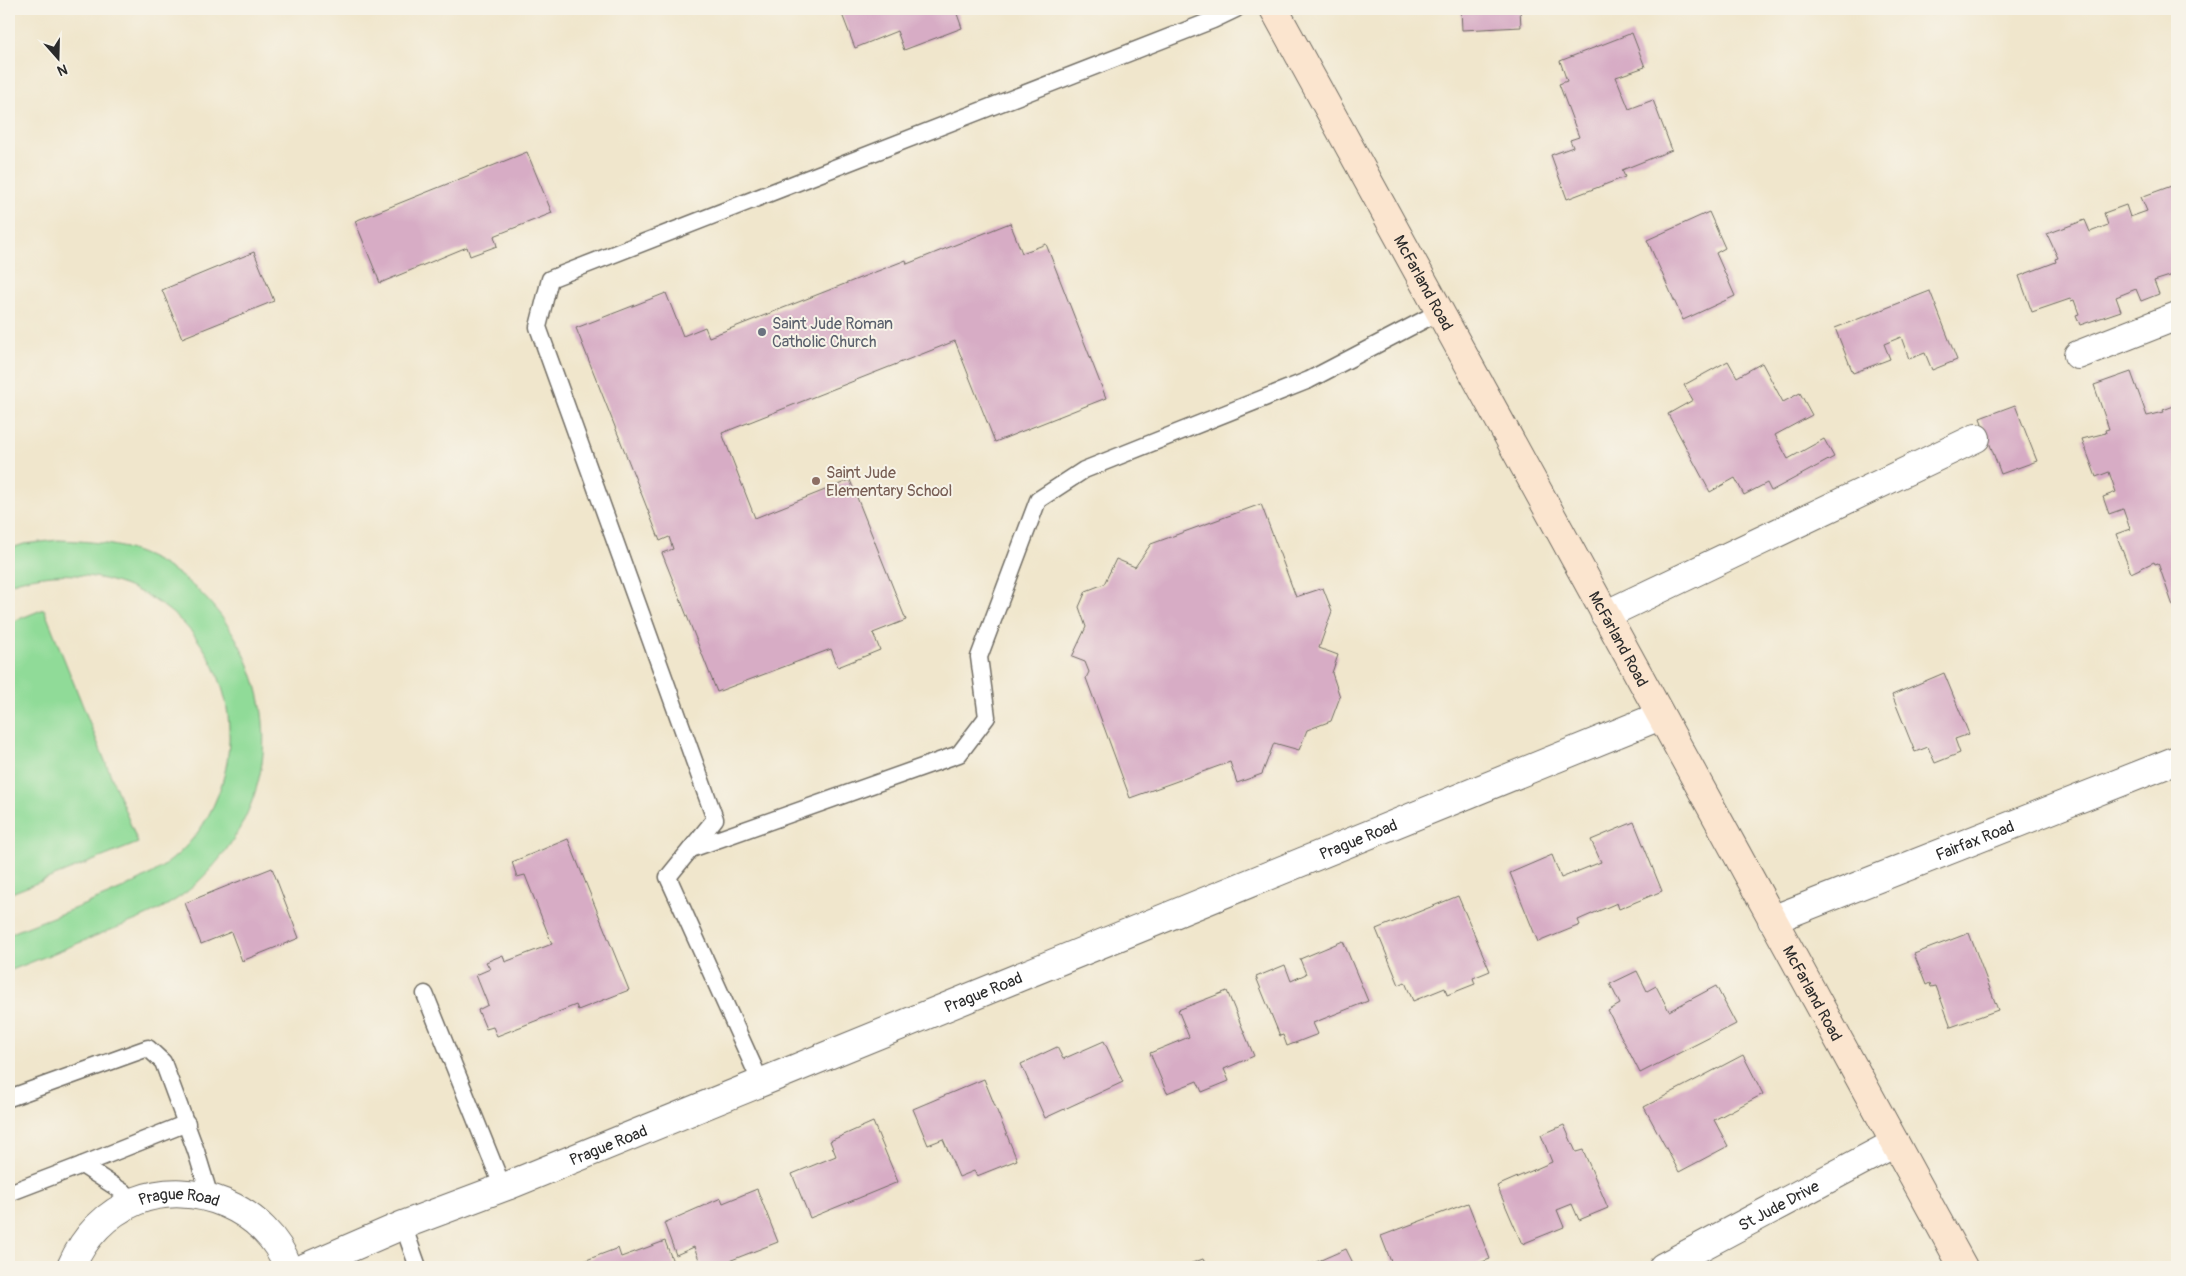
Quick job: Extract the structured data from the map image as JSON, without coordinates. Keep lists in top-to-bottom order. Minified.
{"streets":{"street":["McFarland Road","Prague Road","Fairfax Road","St Jude Drive"]},"crossings":[["McFarland Road","Prague Road"],["McFarland Road","Fairfax Road"],["McFarland Road","St Jude Drive"]],"places":["Saint Jude Roman Catholic Church","Saint Jude Elementary School"],"north":"bottom"}
